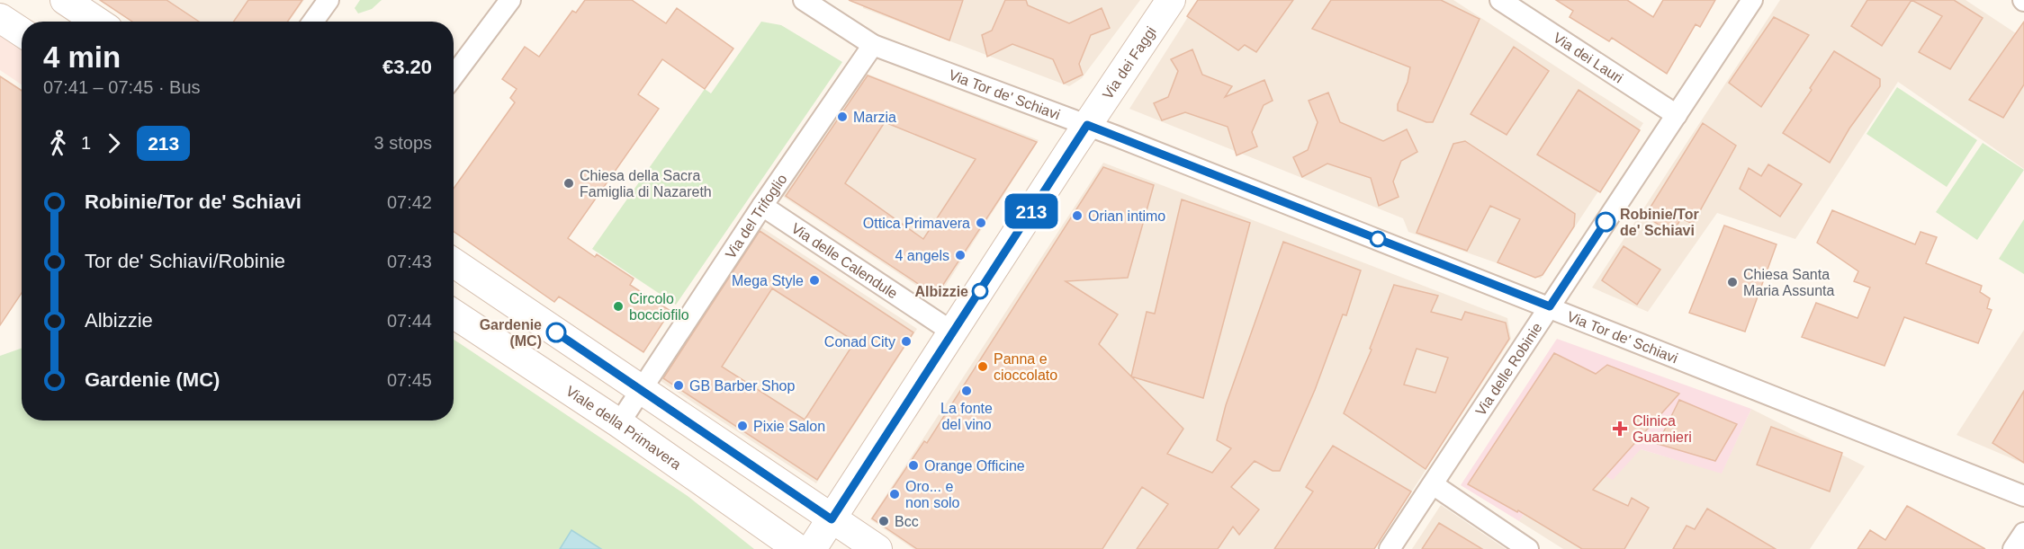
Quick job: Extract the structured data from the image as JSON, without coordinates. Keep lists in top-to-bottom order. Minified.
{"streets":{"main road":["Via dei Faggi","Viale della Primavera"],"street":["Via dei Lauri","Via Tor de' Schiavi","Via del Trifoglio","Via delle Calendule","Via delle Robinie"]},"crossings":[["Via dei Lauri","Via delle Robinie"],["Via dei Faggi","Via Tor de' Schiavi"],["Via dei Faggi","Via delle Calendule"],["Via Tor de' Schiavi","Via del Trifoglio"],["Via Tor de' Schiavi","Via delle Robinie"],["Via del Trifoglio","Via delle Calendule"],["Via del Trifoglio","Viale della Primavera"]],"places":{"other":["Marzia","Chiesa della Sacra Famiglia di Nazareth","Orian intimo","Robinie/Tor de' Schiavi","Ottica Primavera","4 angels","Mega Style","Chiesa Santa Maria Assunta","Albizzie","Circolo bocciofilo","Gardenie (MC)","Conad City","Panna e cioccolato","GB Barber Shop","La fonte del vino","Pixie Salon","Orange Officine","Oro... e non solo","Bcc"],"health":["Clinica Guarnieri"]},"lines":["bus line 213"],"page":{"on_map":"213","heading":["4 min","07:41 – 07:45 · Bus","€3.20"],"legs":["1","213","3 stops"],"list":[{"name":"Robinie/Tor de' Schiavi","value":"07:42"},{"name":"Tor de' Schiavi/Robinie","value":"07:43"},{"name":"Albizzie","value":"07:44"},{"name":"Gardenie (MC)","value":"07:45"}]}}
